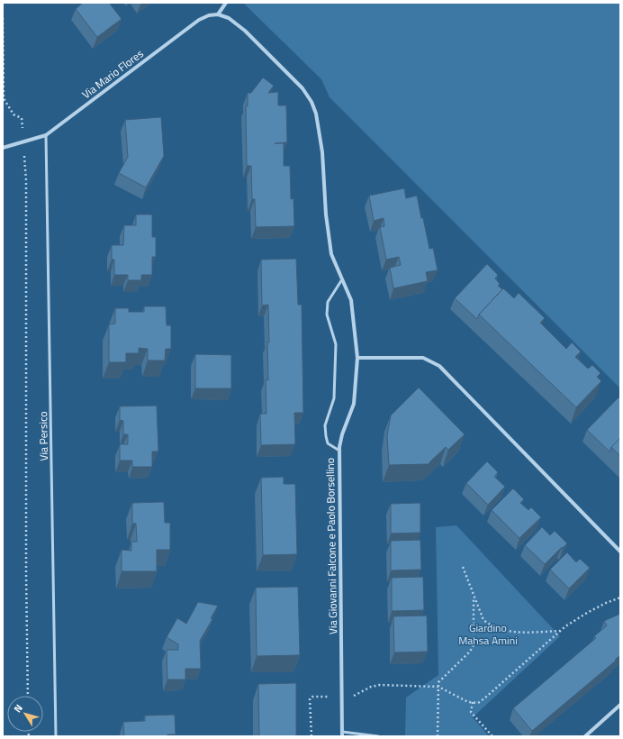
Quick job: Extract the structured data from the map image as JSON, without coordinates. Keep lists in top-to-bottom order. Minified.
{"streets":{"street":["Via Mario Flores","Via Giovanni Falcone e Paolo Borsellino"],"lane":["Via Persico"]},"crossings":[["Via Mario Flores","Via Persico"],["Via Mario Flores","Via Giovanni Falcone e Paolo Borsellino"]],"parks":["Giardino Mahsa Amini"],"north":"top left"}
